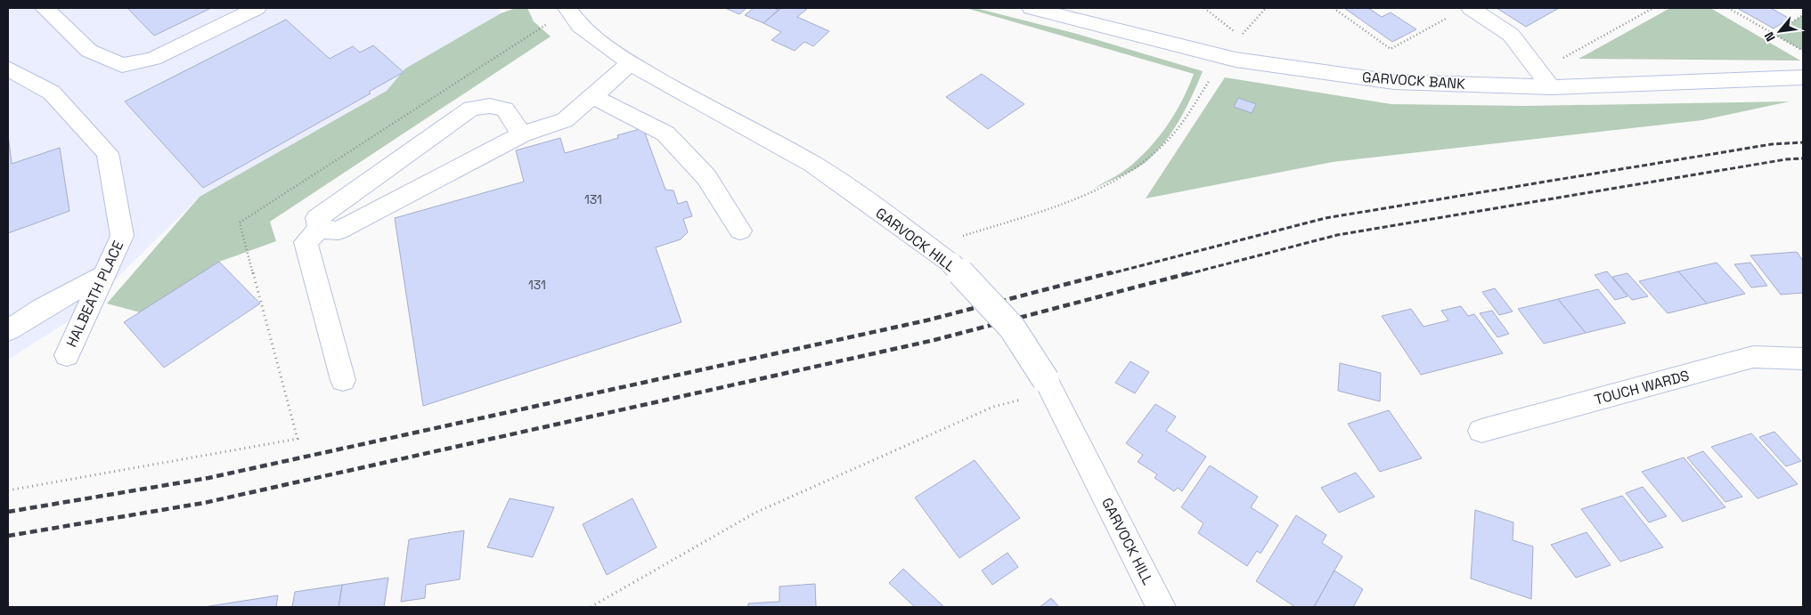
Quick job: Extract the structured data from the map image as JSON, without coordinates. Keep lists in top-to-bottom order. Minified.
{"streets":{"street":["GARVOCK BANK","GARVOCK HILL","HALBEATH PLACE","TOUCH WARDS"]},"house_numbers":["131","131"],"north":"bottom left"}
